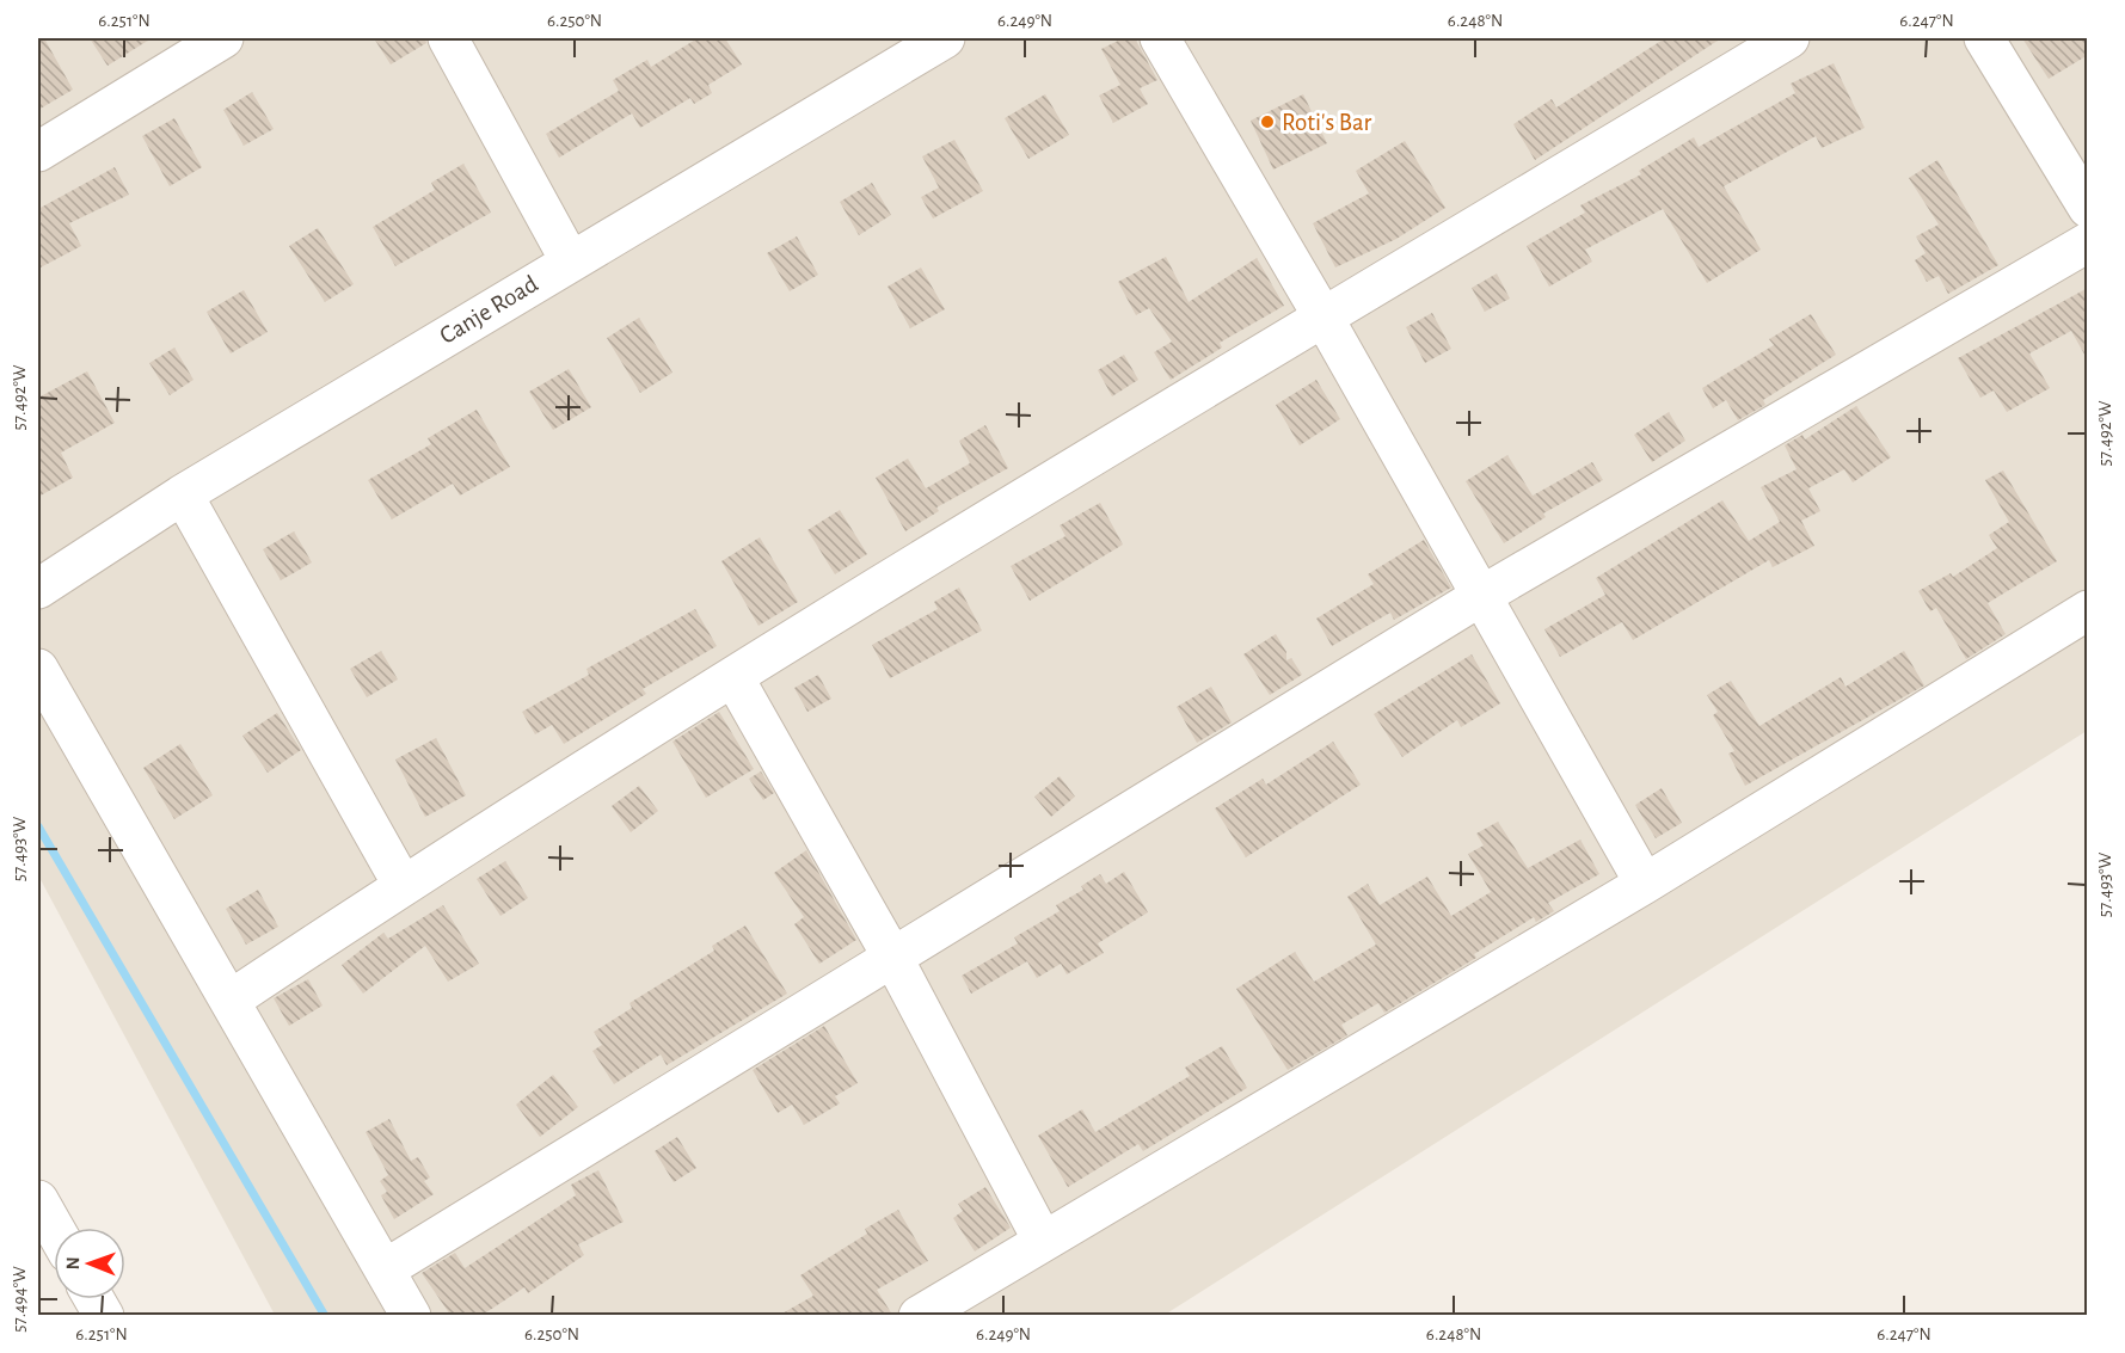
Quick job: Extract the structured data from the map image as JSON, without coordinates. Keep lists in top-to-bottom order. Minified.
{"streets":{"street":["Canje Road"]},"places":["Roti's Bar"],"north":"left","coordinates":["6.251°N","6.250°N","6.249°N","6.248°N","6.247°N","57.492°W","57.493°W","57.494°W"]}
